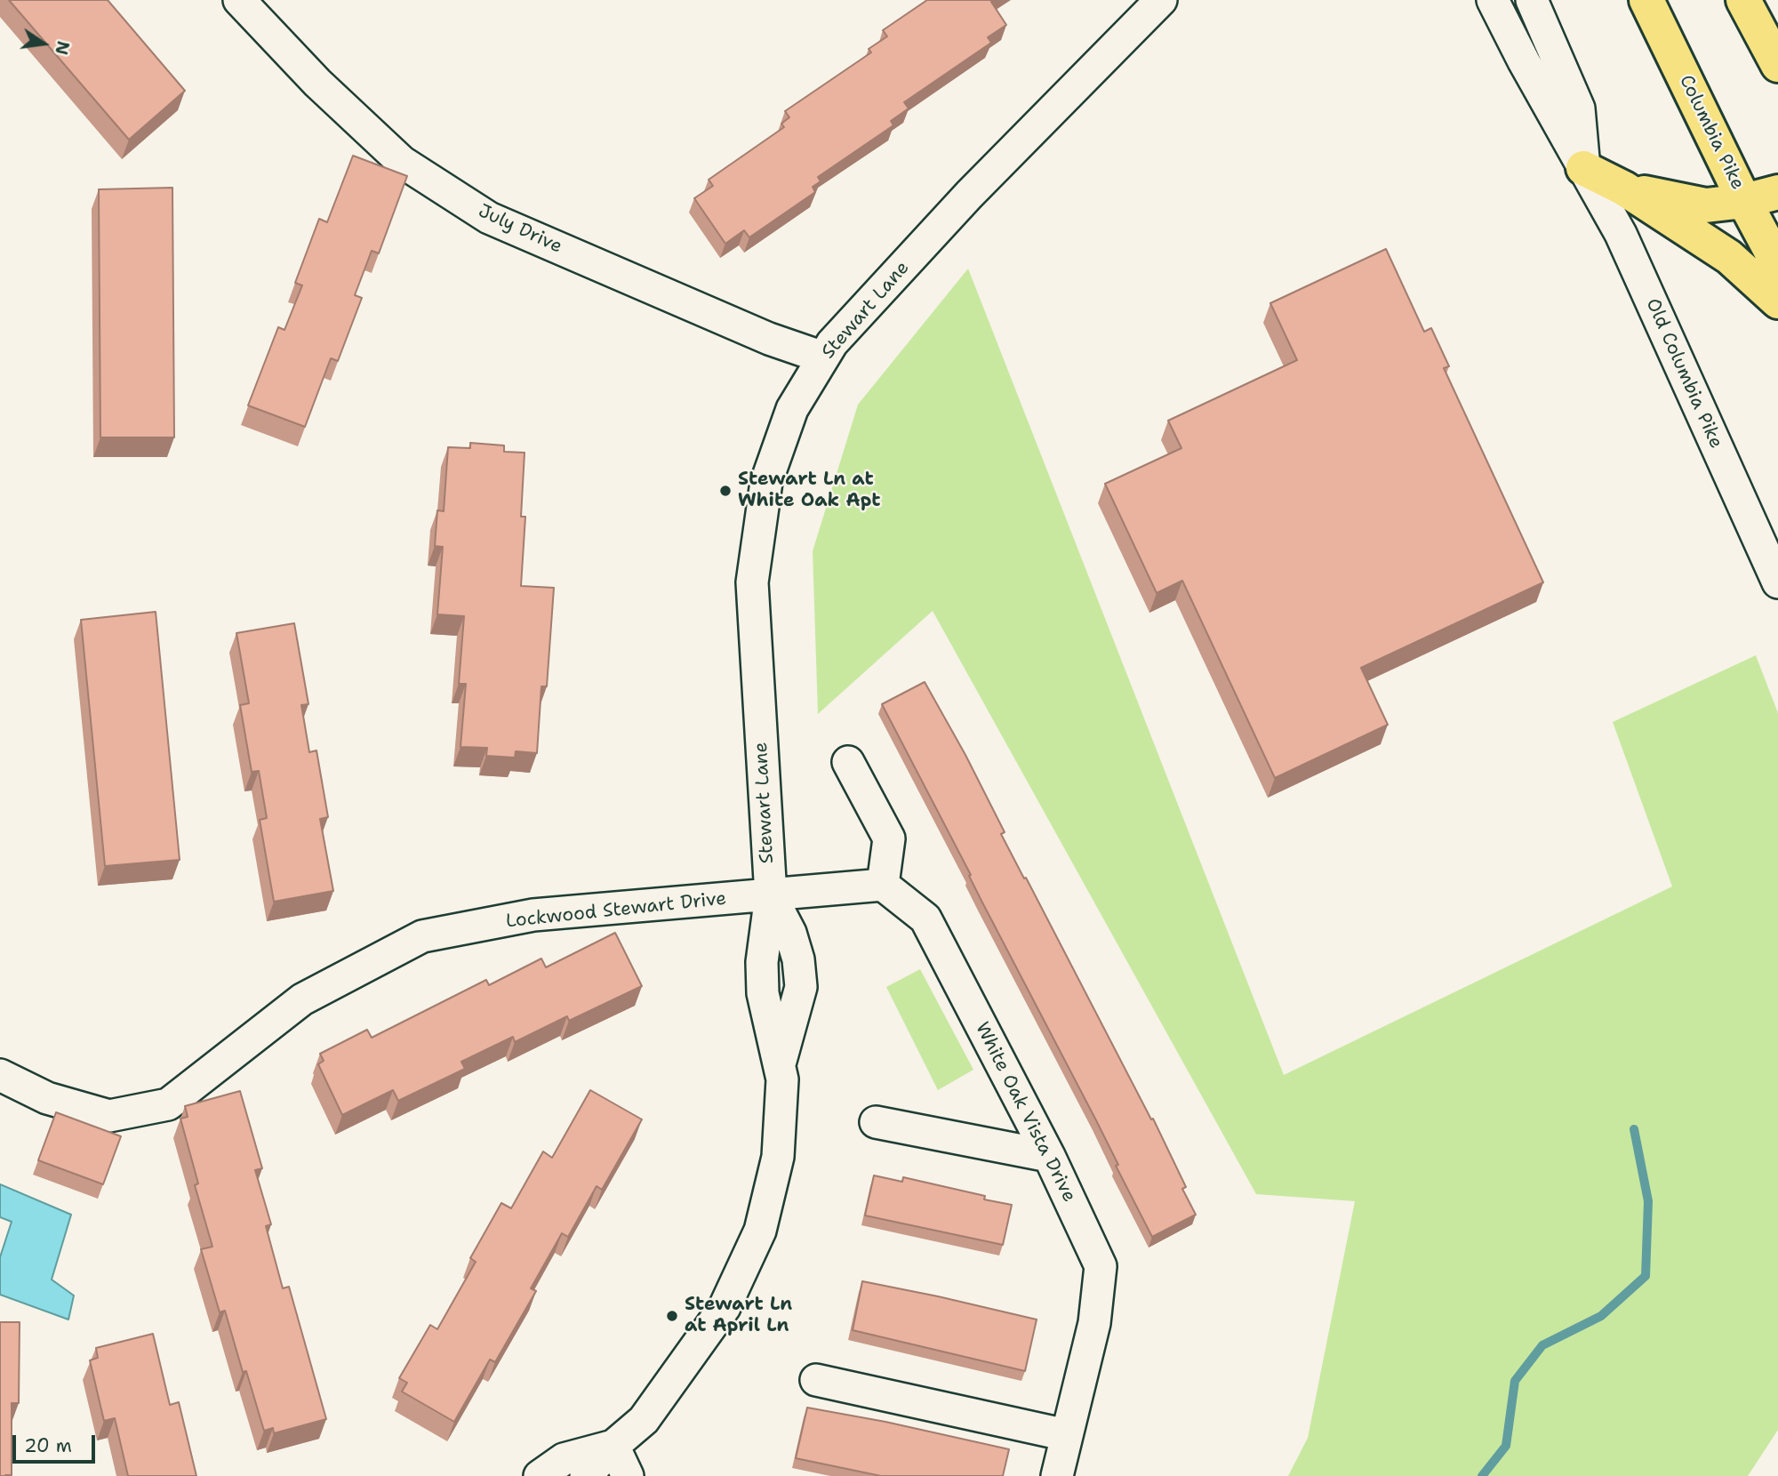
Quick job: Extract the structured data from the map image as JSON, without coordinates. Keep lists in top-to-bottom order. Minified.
{"streets":{"highway":["Columbia Pike"],"street":["July Drive","Stewart Lane","Old Columbia Pike","Lockwood Stewart Drive","White Oak Vista Drive"]},"crossings":[["July Drive","Stewart Lane"],["Stewart Lane","Lockwood Stewart Drive"]],"places":["Stewart Ln at White Oak Apt","Stewart Ln at April Ln"],"scale_bar":"20 m","north":"right"}
